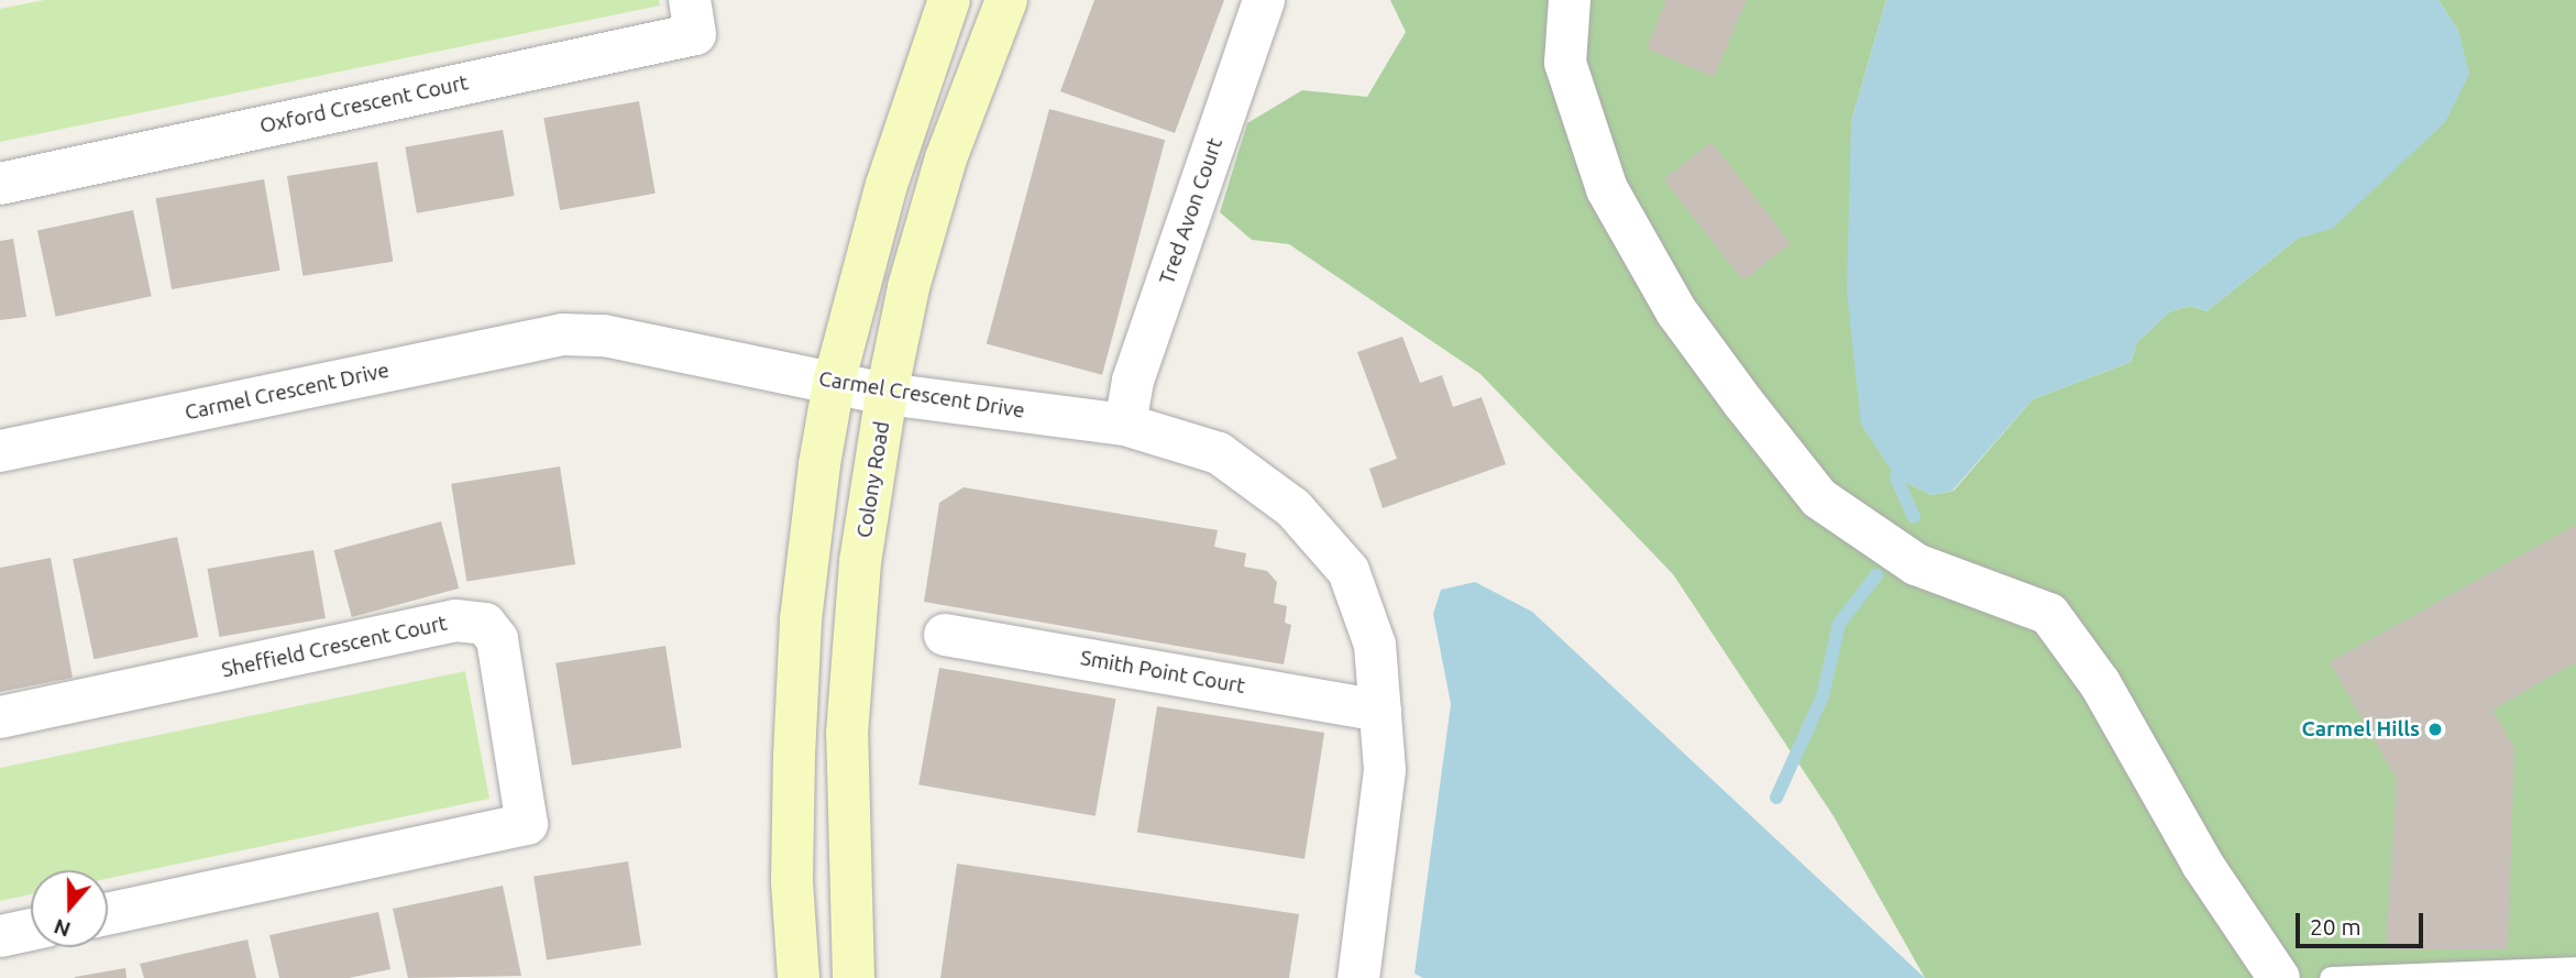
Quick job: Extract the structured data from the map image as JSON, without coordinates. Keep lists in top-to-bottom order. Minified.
{"streets":{"main road":["Colony Road"],"street":["Oxford Crescent Court","Tred Avon Court","Carmel Crescent Drive","Sheffield Crescent Court","Smith Point Court"]},"crossings":[["Tred Avon Court","Carmel Crescent Drive"],["Carmel Crescent Drive","Colony Road"],["Carmel Crescent Drive","Smith Point Court"]],"places":["Carmel Hills"],"scale_bar":"20 m","north":"bottom"}
